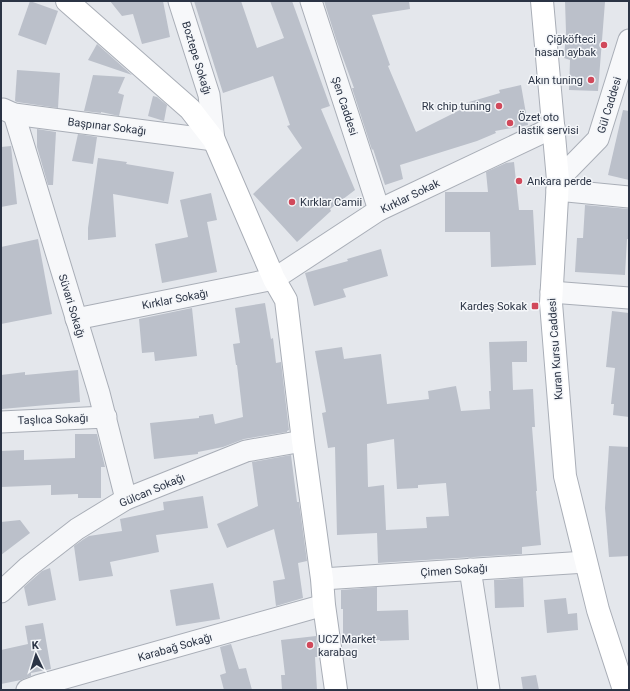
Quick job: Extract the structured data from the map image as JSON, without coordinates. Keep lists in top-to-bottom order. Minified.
{"streets":{"main road":["Kuran Kursu Caddesi"],"street":["Boztepe Sokağı","Gül Caddesi","Şen Caddesi","Başpınar Sokağı","Kırklar Sokak","Kırklar Sokağı","Süvari Sokağı","Taşlıca Sokağı","Gülcan Sokağı","Çimen Sokağı","Karabağ Sokağı"]},"crossings":[["Boztepe Sokağı","Başpınar Sokağı"],["Gül Caddesi","Kuran Kursu Caddesi"],["Şen Caddesi","Kırklar Sokak"],["Başpınar Sokağı","Süvari Sokağı"],["Kırklar Sokak","Kırklar Sokağı"],["Kırklar Sokak","Kuran Kursu Caddesi"],["Kırklar Sokağı","Süvari Sokağı"],["Süvari Sokağı","Taşlıca Sokağı"],["Süvari Sokağı","Gülcan Sokağı"],["Kuran Kursu Caddesi","Çimen Sokağı"]],"places":{"other":["Çiğköfteci hasan aybak","Akın tuning","Rk chip tuning","Özet oto lastik servisi","Ankara perde","Kırklar Camii","UCZ Market karabag"],"transit":["Kardeş Sokak"]},"north":"top"}
